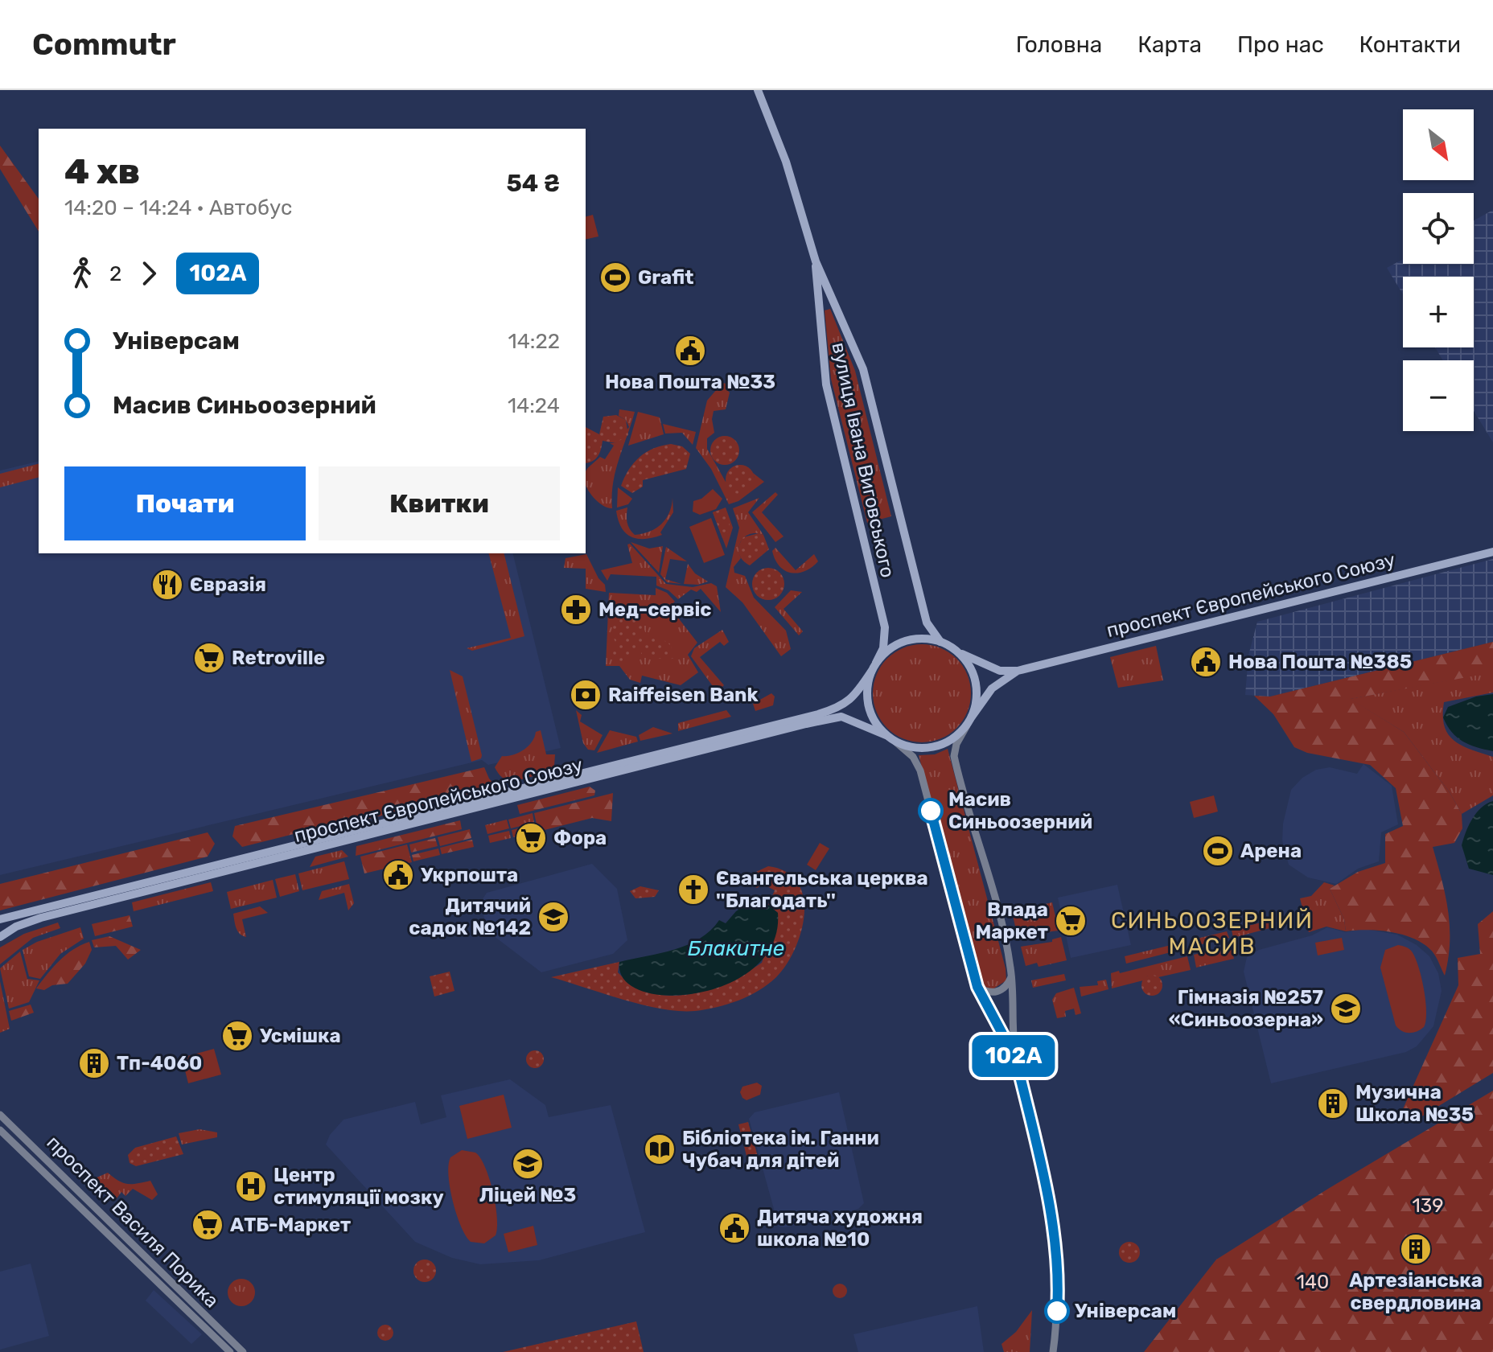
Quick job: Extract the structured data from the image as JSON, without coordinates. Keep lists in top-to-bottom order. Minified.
{"streets":{"main road":["вулиця Івана Виговського","проспект Європейського Союзу"],"street":["проспект Василя Порика"]},"crossings":[["вулиця Івана Виговського","проспект Європейського Союзу"]],"districts":["СИНЬООЗЕРНИЙ МАСИВ"],"water":["Блакитне"],"parks":["139","140"],"places":{"sports":["Grafit","Арена"],"public building":["Нова Пошта №33","Нова Пошта №385","Укрпошта","Дитяча художня школа №10"],"restaurant":["Євразія"],"pharmacy":["Мед-сервіс"],"supermarket":["Retroville","Фора","Влада Маркет","Усмішка","АТБ-Маркет"],"bank":["Raiffeisen Bank"],"other":["Масив Синьоозерний","Універсам"],"church":["Євангельська церква ''Благодать''"],"school or university":["Дитячий садок №142","Гімназія №257 «Синьоозерна»","Ліцей №3"],"building":["Тп-4060","Музична Школа №35","Артезіанська свердловина"],"library":["Бібліотека ім. Ганни Чубач для дітей"],"hospital":["Центр стимуляції мозку"]},"lines":["bus line 102А"],"north":"bottom right","page":{"header":"Commutr","nav":["Головна","Карта","Про нас","Контакти"],"on_map":"102А","map_buttons":["+","−"],"heading":["4 хв","14:20 – 14:24 · Автобус","54 ₴"],"legs":["2","102А"],"list":[{"name":"Універсам","value":"14:22"},{"name":"Масив Синьоозерний","value":"14:24"}],"buttons":["Почати","Квитки"]}}
